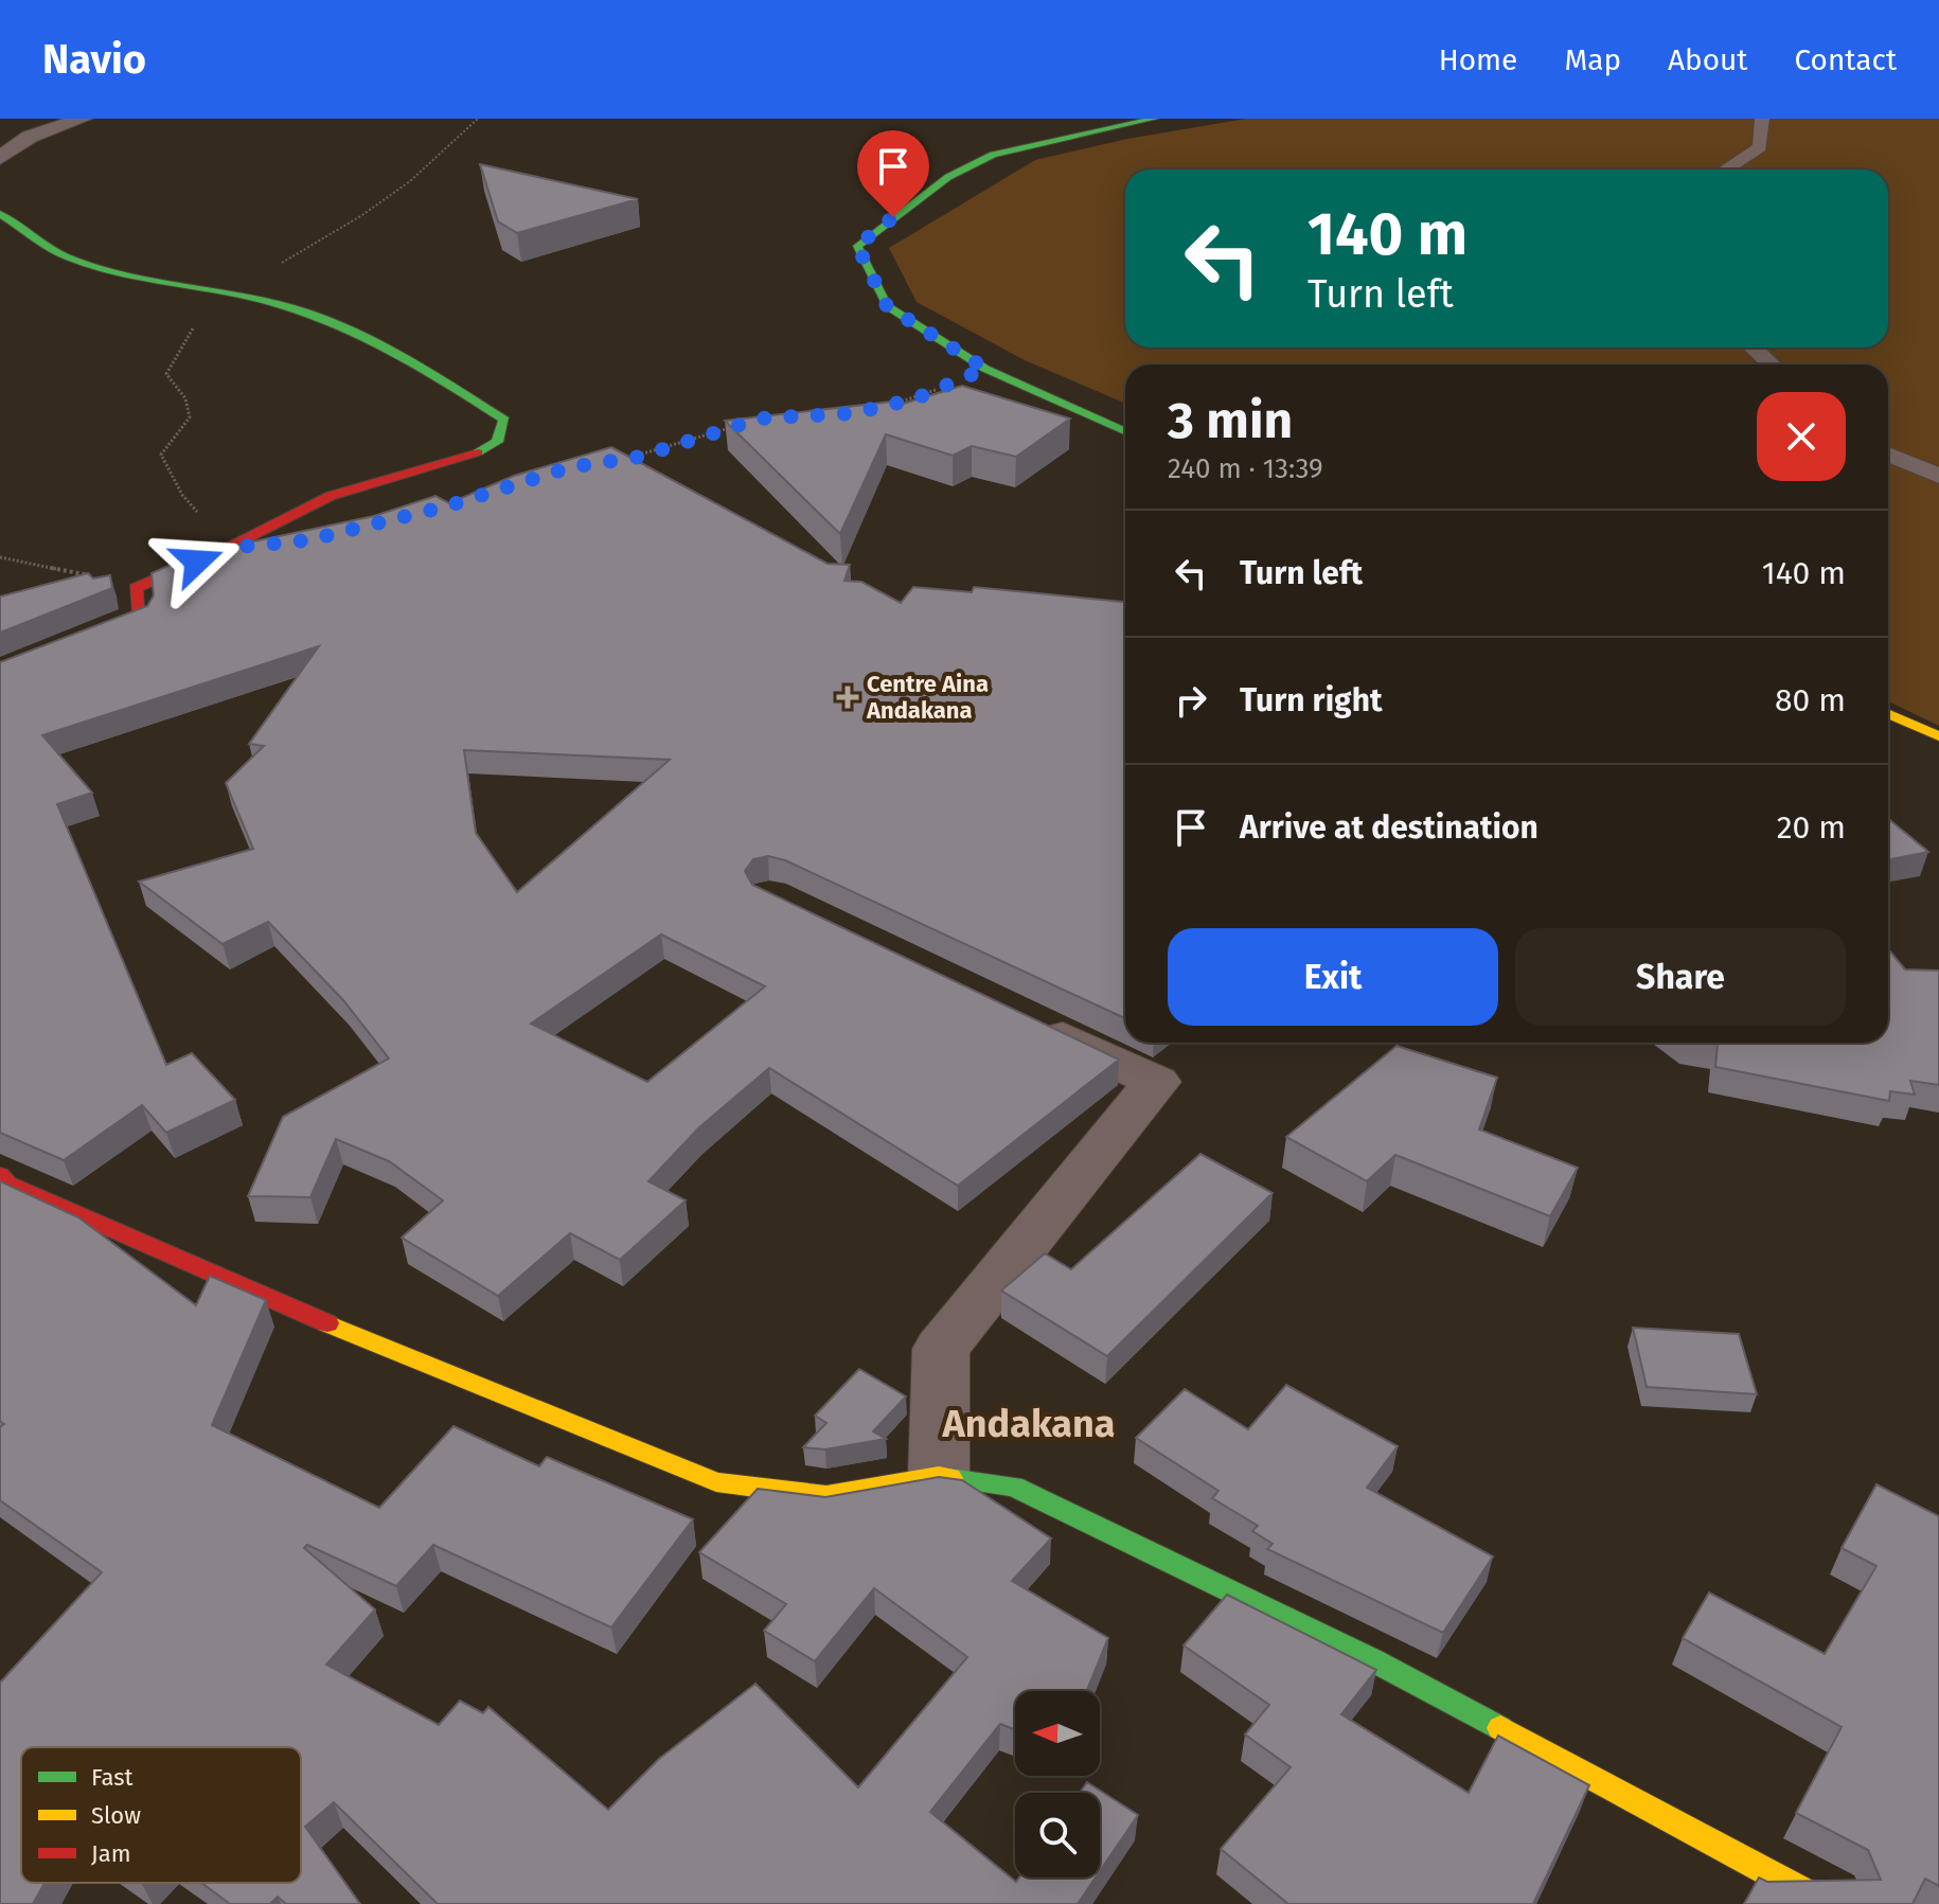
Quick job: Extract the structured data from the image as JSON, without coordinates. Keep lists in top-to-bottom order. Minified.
{"districts":["Andakana"],"places":{"health":["Centre Aina Andakana"]},"legend":["Fast","Slow","Jam"],"north":"left","page":{"header":"Navio","nav":["Home","Map","About","Contact"],"turn":["140 m","Turn left"],"heading":["3 min","240 m · 13:39"],"list":[{"name":"Turn left","value":"140 m"},{"name":"Turn right","value":"80 m"},{"name":"Arrive at destination","value":"20 m"}],"buttons":["Exit","Share"]}}
